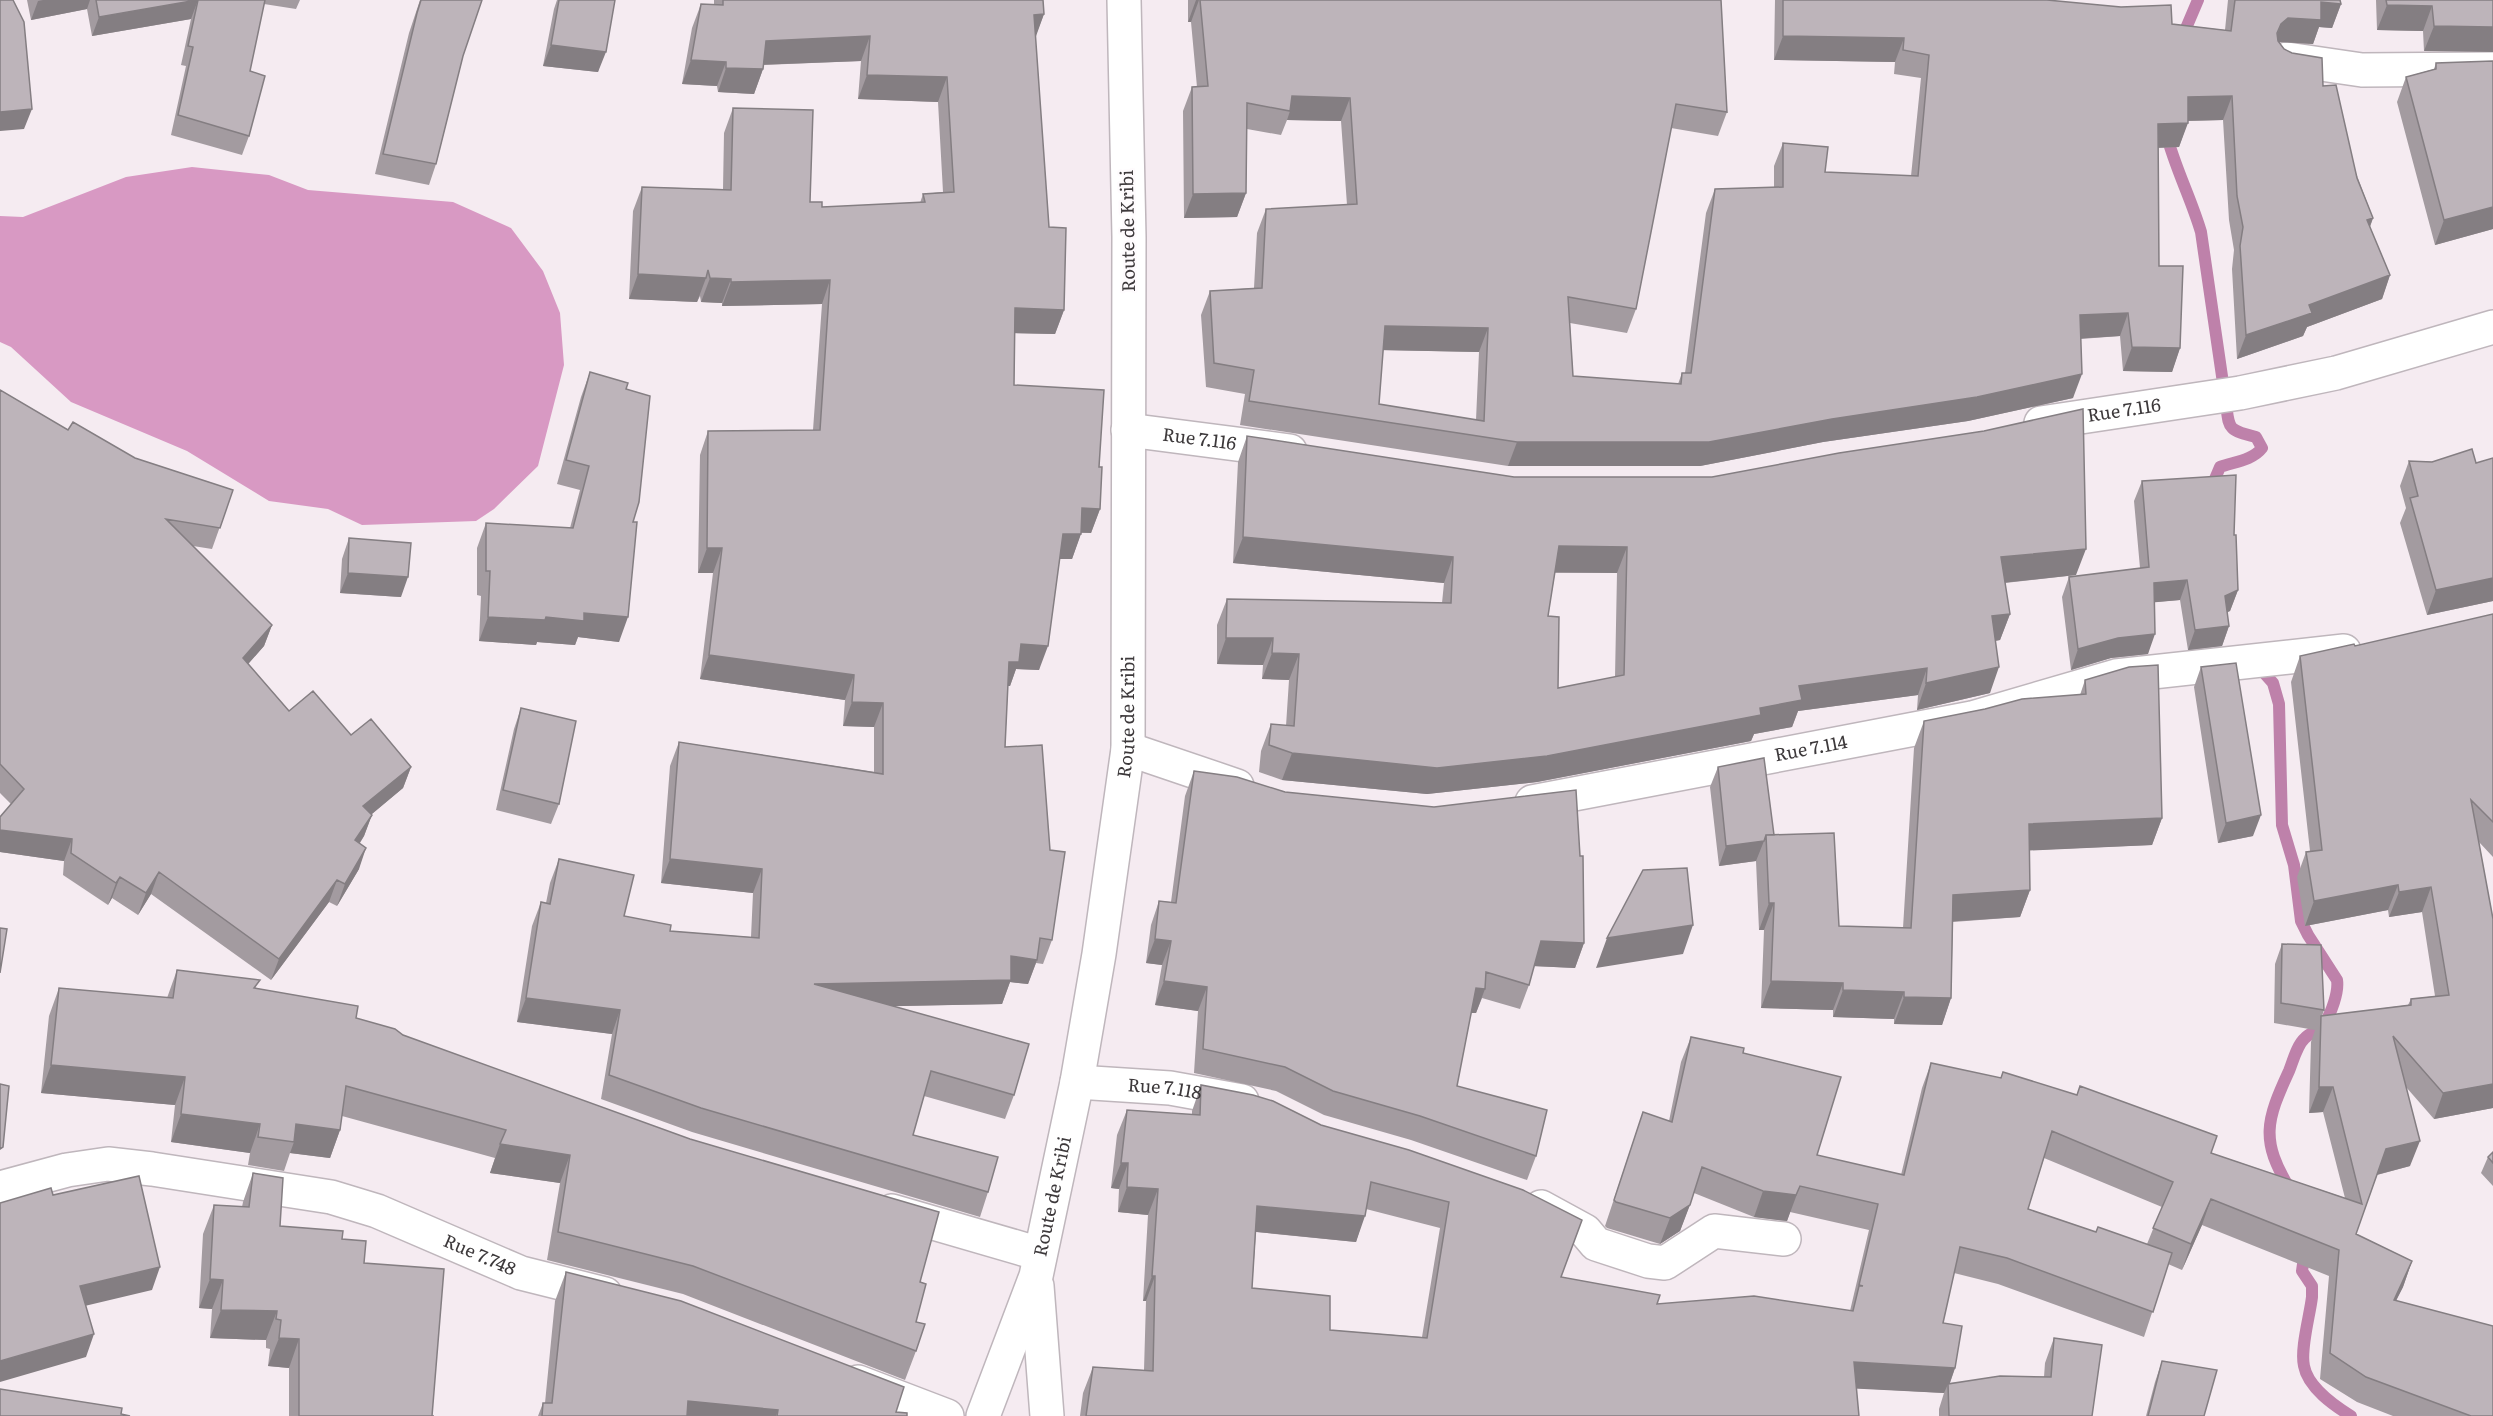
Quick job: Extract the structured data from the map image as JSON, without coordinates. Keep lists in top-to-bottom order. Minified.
{"streets":{"street":["Route de Kribi","Rue 7.116","Rue 7.114","Rue 7.118","Rue 7.748"]},"crossings":[["Route de Kribi","Rue 7.116"],["Route de Kribi","Rue 7.118"]]}
